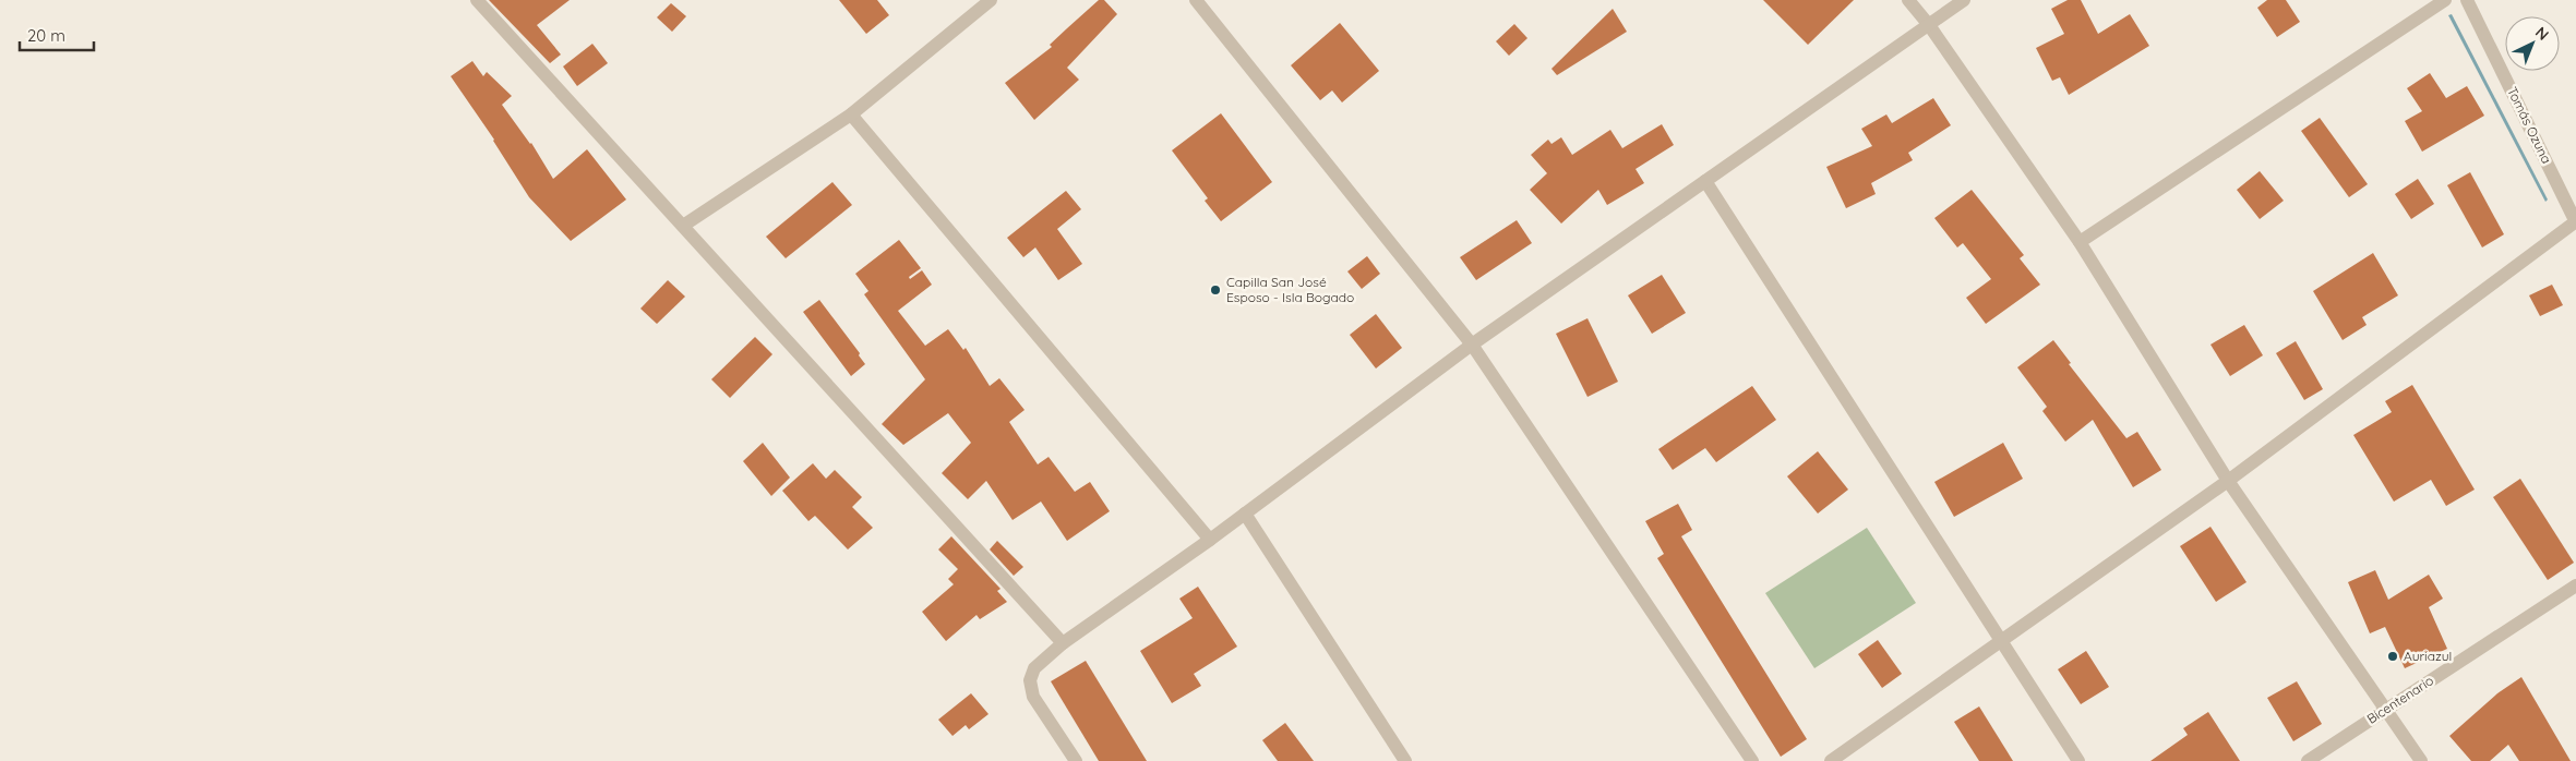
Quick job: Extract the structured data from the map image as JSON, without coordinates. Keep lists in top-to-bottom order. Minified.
{"streets":{"street":["Tomás Ozuna","Bicentenario"]},"places":["Capilla San José Esposo - Isla Bogado","Auriazul"],"scale_bar":"20 m","north":"top right"}
